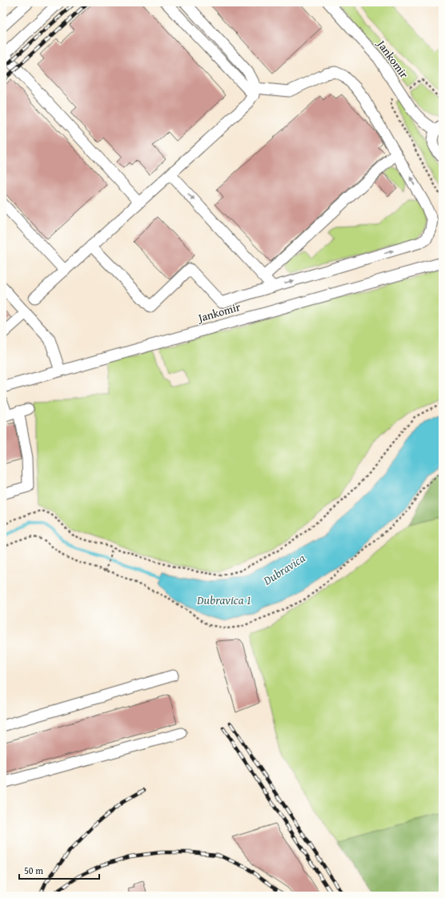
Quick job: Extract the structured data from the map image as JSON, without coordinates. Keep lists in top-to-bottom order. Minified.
{"streets":{"street":["Jankomir"]},"water":["Dubravica","Dubravica 1"],"scale_bar":"50 m"}
